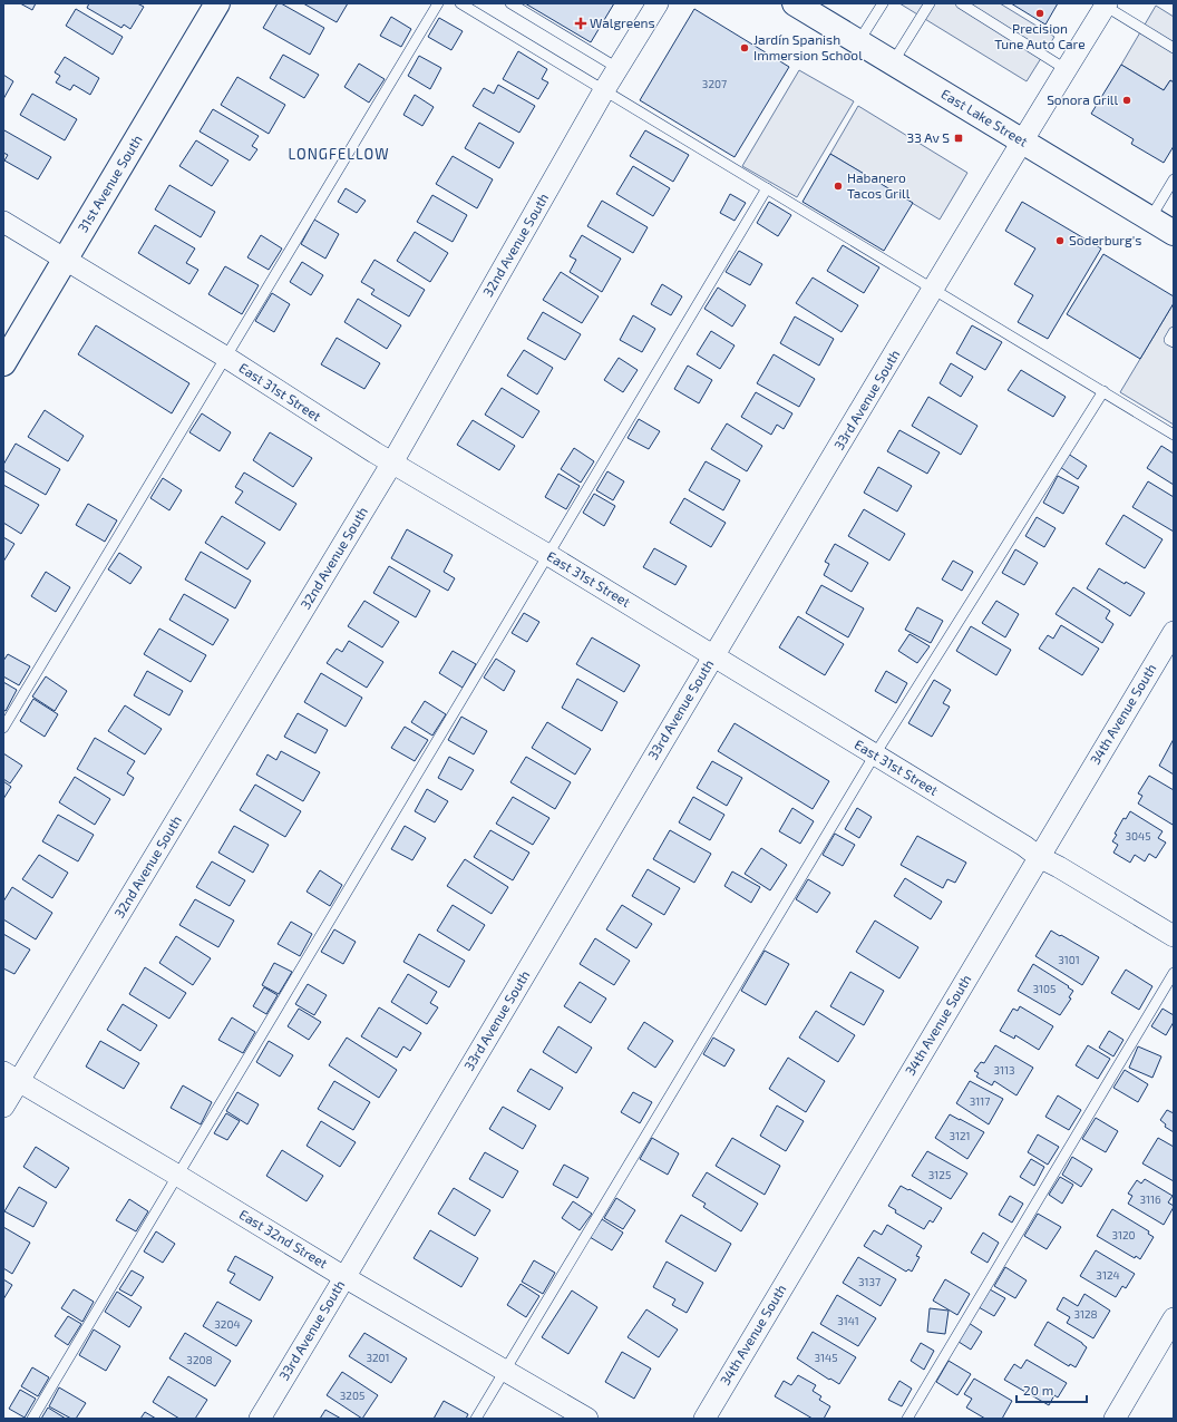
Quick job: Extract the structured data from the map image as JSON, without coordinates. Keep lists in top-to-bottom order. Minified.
{"streets":{"main road":["East Lake Street","31st Avenue South"],"street":["32nd Avenue South","East 31st Street","33rd Avenue South","34th Avenue South","East 32nd Street"]},"crossings":[["East Lake Street","33rd Avenue South"],["31st Avenue South","East 31st Street"],["32nd Avenue South","East 31st Street"],["32nd Avenue South","East 32nd Street"],["East 31st Street","33rd Avenue South"],["East 31st Street","34th Avenue South"],["33rd Avenue South","East 32nd Street"]],"districts":["LONGFELLOW"],"places":{"other":["Precision Tune Auto Care","Jardín Spanish Immersion School","Sonora Grill","Habanero Tacos Grill","Soderburg's"],"health":["Walgreens"],"transit":["33 Av S"]},"house_numbers":["3207","3045","3101","3105","3113","3117","3121","3125","3116","3120","3124","3137","3128","3141","3204","3201","3145","3208","3205"],"scale_bar":"20 m"}
